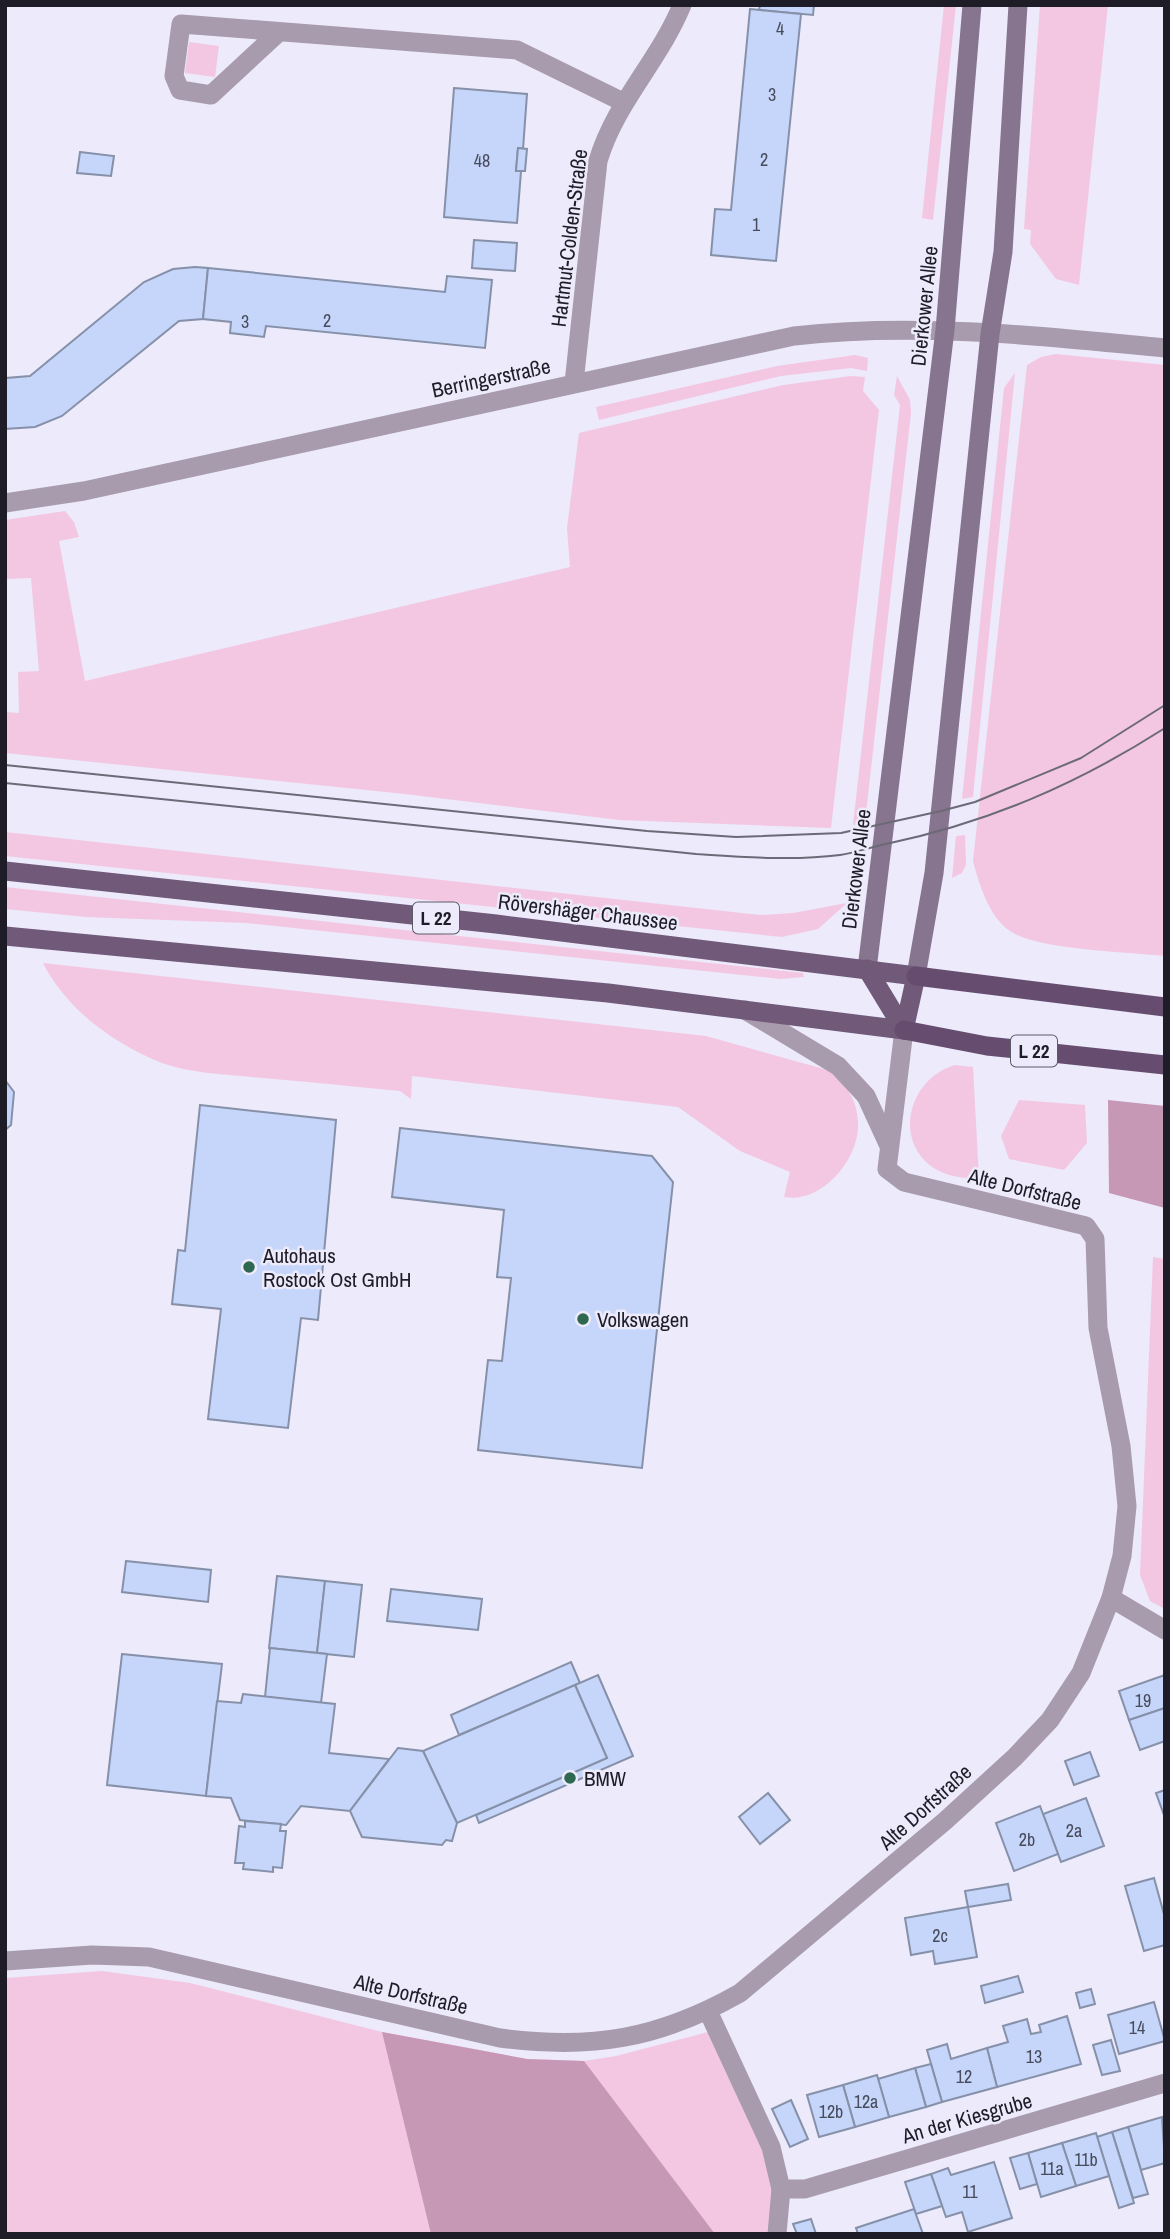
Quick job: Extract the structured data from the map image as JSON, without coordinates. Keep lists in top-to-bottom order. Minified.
{"streets":{"highway":["Rövershäger Chaussee","L 22"],"main road":["Dierkower Allee"],"street":["Hartmut-Colden-Straße","Berringerstraße","Alte Dorfstraße","An der Kiesgrube"]},"crossings":[["Hartmut-Colden-Straße","Berringerstraße"],["Dierkower Allee","Berringerstraße"],["Dierkower Allee","Rövershäger Chaussee"],["L 22","Alte Dorfstraße"]],"places":["Autohaus Rostock Ost GmbH","Volkswagen","BMW"],"house_numbers":["4","3","2","48","1","2","3","19","2a","2b","2c","14","13","12","12a","12b","11b","11a","11"]}
